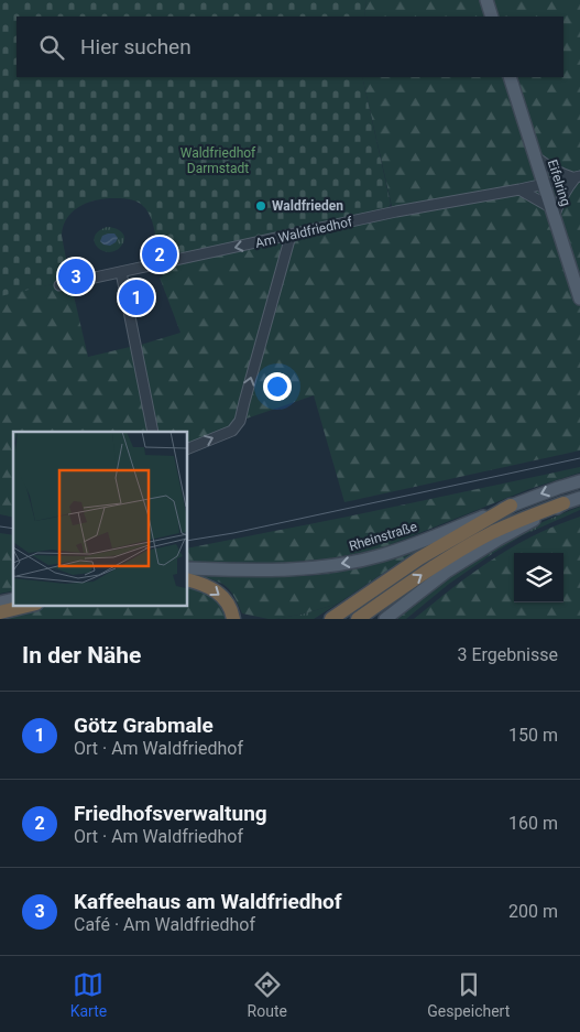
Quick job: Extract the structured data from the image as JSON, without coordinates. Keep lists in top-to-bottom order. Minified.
{"streets":{"main road":["Eifelring","Rheinstraße"],"street":["Am Waldfriedhof"]},"crossings":[["Eifelring","Am Waldfriedhof"]],"parks":["Waldfriedhof Darmstadt"],"places":["Waldfrieden"],"page":{"search":"Hier suchen","pins":["2","3","1"],"heading":["In der Nähe","3 Ergebnisse"],"list":[{"mark":"1","name":"Götz Grabmale","note":"Ort · Am Waldfriedhof","value":"150 m"},{"mark":"2","name":"Friedhofsverwaltung","note":"Ort · Am Waldfriedhof","value":"160 m"},{"mark":"3","name":"Kaffeehaus am Waldfriedhof","note":"Café · Am Waldfriedhof","value":"200 m"}],"nav":["Karte","Route","Gespeichert"]}}
